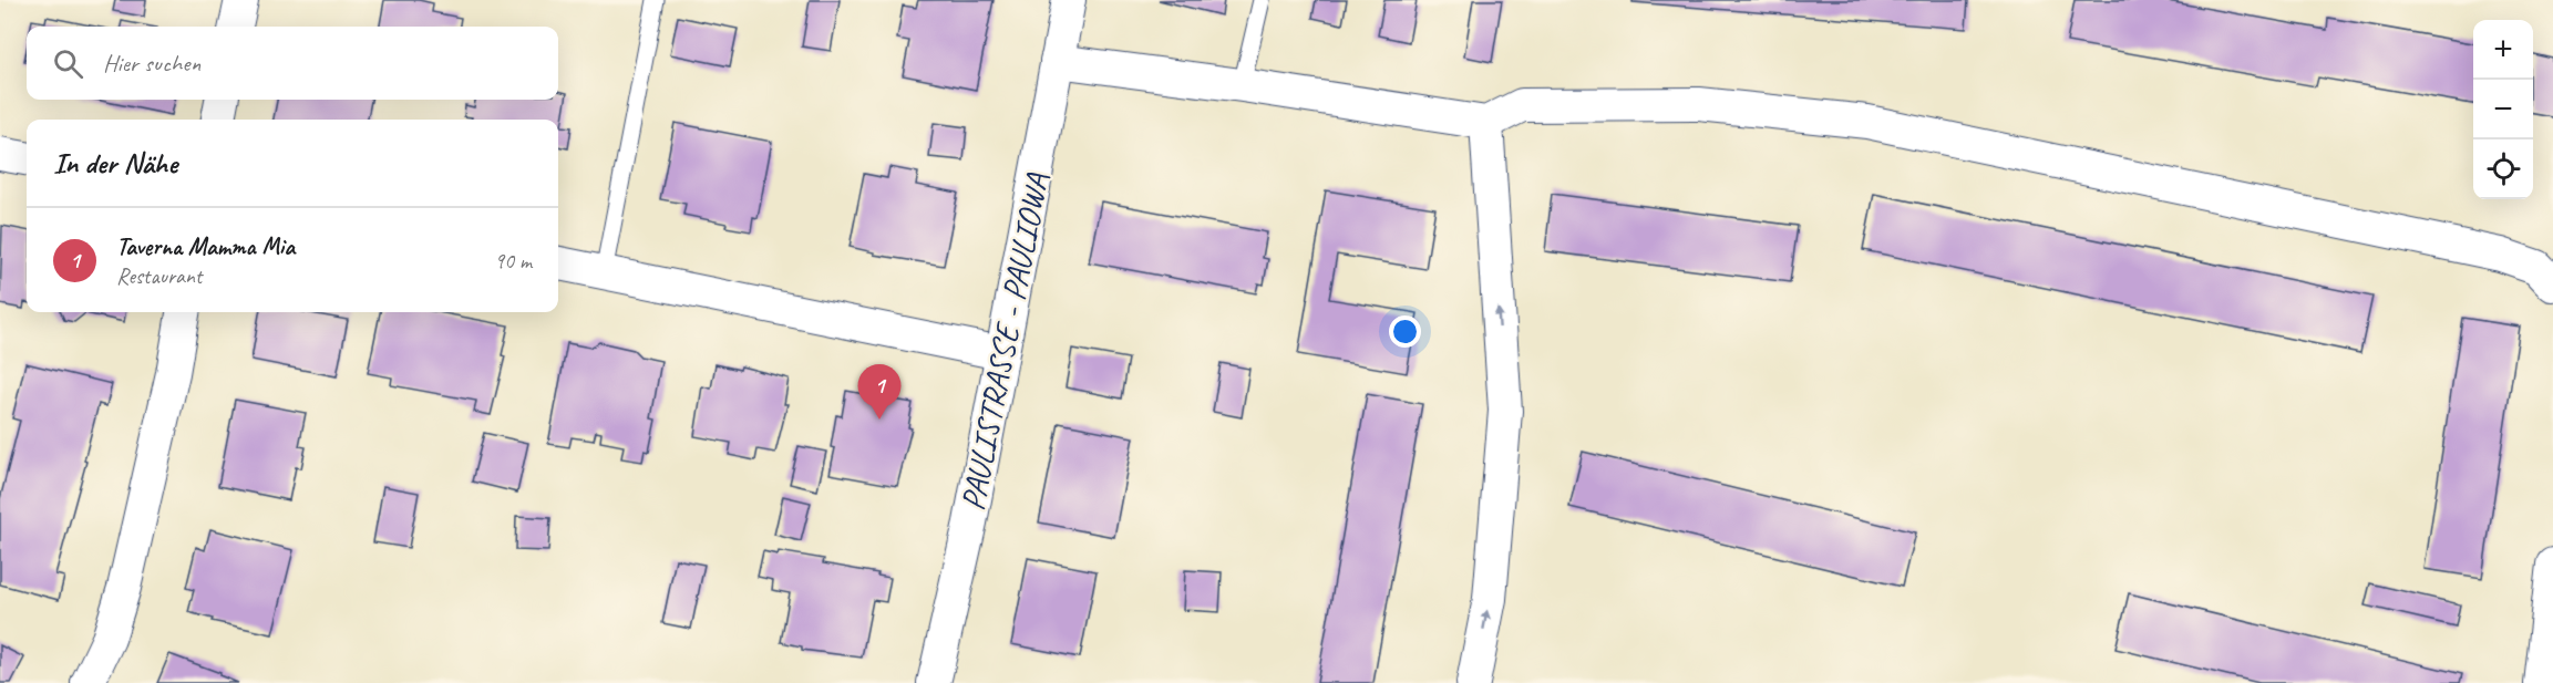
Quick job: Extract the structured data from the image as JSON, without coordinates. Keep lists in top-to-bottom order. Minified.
{"streets":{"street":["PAULISTRASSE - PAULIOWA"]},"page":{"map_buttons":["+","−"],"search":"Hier suchen","heading":"In der Nähe","list":[{"mark":"1","name":"Taverna Mamma Mia","note":"Restaurant","value":"90 m"}],"pins":"1"}}
